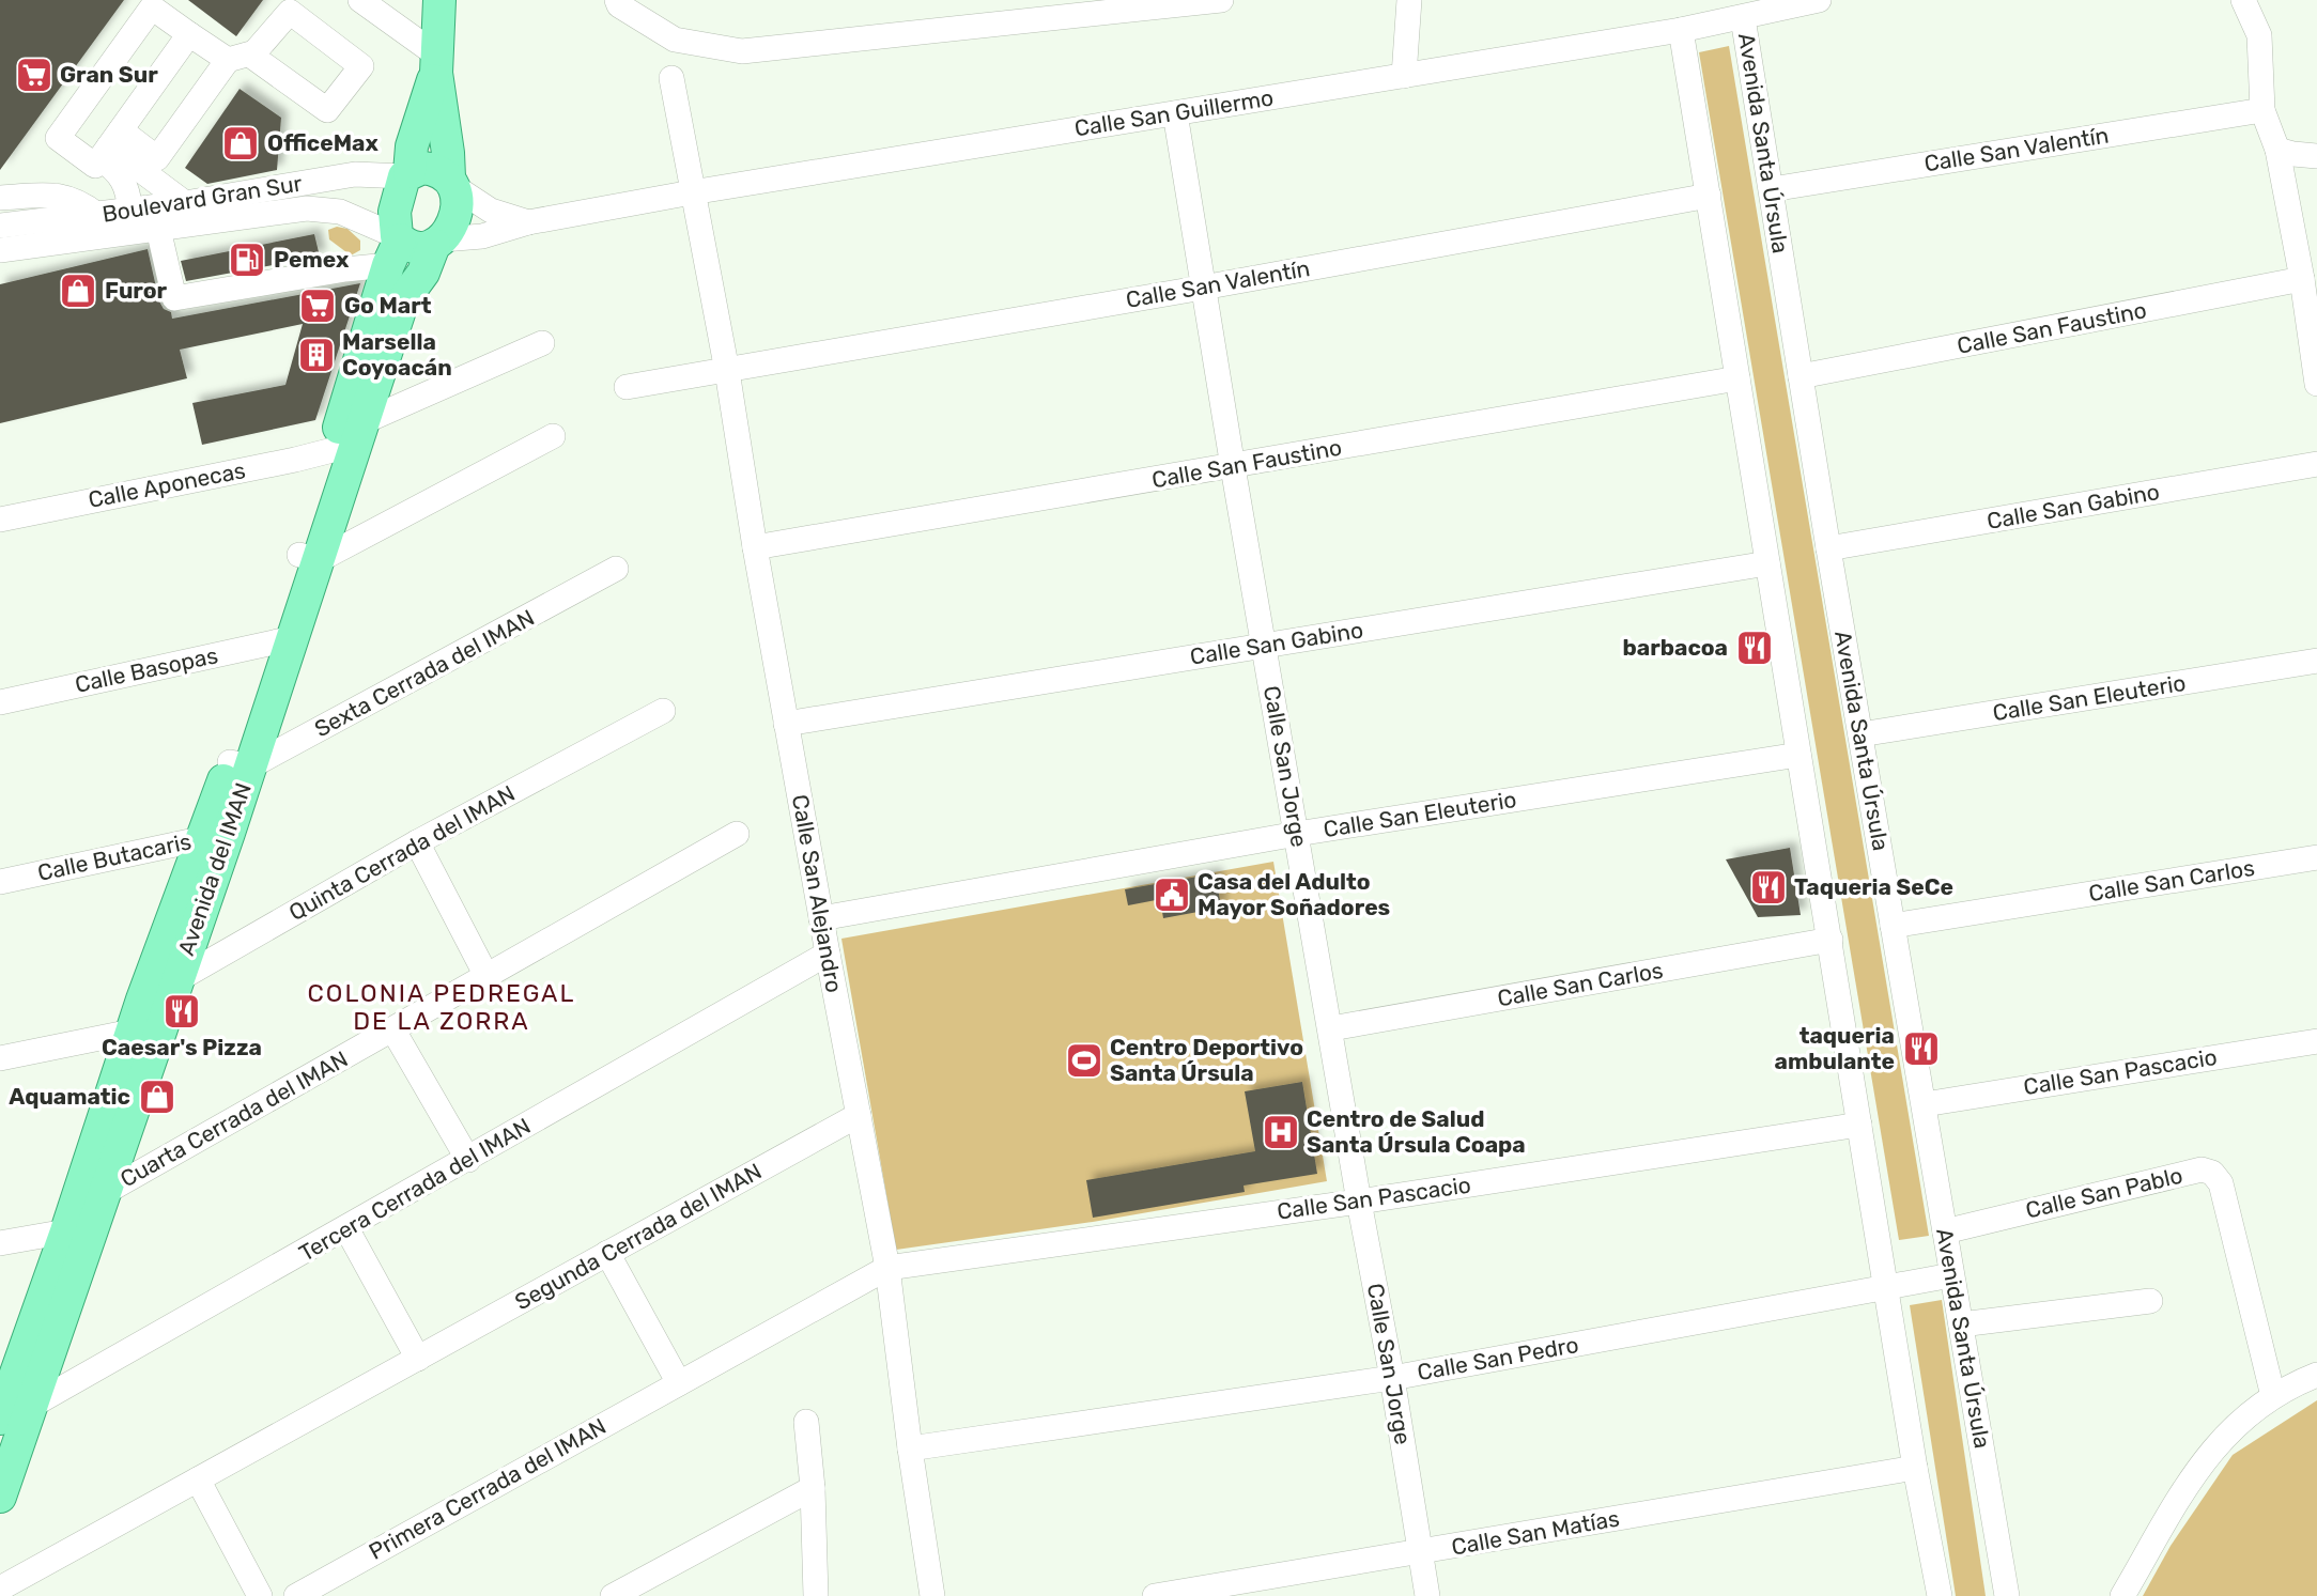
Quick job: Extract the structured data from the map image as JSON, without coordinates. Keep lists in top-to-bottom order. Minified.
{"streets":{"main road":["Avenida del IMAN"],"street":["Calle San Guillermo","Avenida Santa Úrsula","Calle San Valentín","Boulevard Gran Sur","Calle San Faustino","Calle Aponecas","Calle San Gabino","Calle Basopas","Sexta Cerrada del IMAN","Calle San Eleuterio","Calle San Jorge","Quinta Cerrada del IMAN","Calle Butacaris","Calle San Carlos","Calle San Alejandro","Calle San Pascacio","Cuarta Cerrada del IMAN","Tercera Cerrada del IMAN","Calle San Pablo","Segunda Cerrada del IMAN","Calle San Pedro","Primera Cerrada del IMAN","Calle San Matías"]},"crossings":[["Calle San Guillermo","Avenida Santa Úrsula"],["Calle San Guillermo","Boulevard Gran Sur"],["Calle San Guillermo","Calle San Jorge"],["Calle San Guillermo","Avenida del IMAN"],["Calle San Guillermo","Calle San Alejandro"],["Avenida Santa Úrsula","Calle San Valentín"],["Avenida Santa Úrsula","Calle San Faustino"],["Avenida Santa Úrsula","Calle San Gabino"],["Avenida Santa Úrsula","Calle San Eleuterio"],["Avenida Santa Úrsula","Calle San Carlos"],["Avenida Santa Úrsula","Calle San Pascacio"],["Avenida Santa Úrsula","Calle San Pablo"],["Avenida Santa Úrsula","Calle San Pedro"],["Calle San Valentín","Calle San Jorge"],["Calle San Valentín","Calle San Alejandro"],["Boulevard Gran Sur","Avenida del IMAN"],["Calle San Faustino","Calle San Jorge"],["Calle San Faustino","Calle San Alejandro"],["Calle Aponecas","Avenida del IMAN"],["Calle San Gabino","Calle San Jorge"],["Calle San Gabino","Calle San Alejandro"],["Calle Basopas","Avenida del IMAN"],["Sexta Cerrada del IMAN","Avenida del IMAN"],["Calle San Eleuterio","Calle San Jorge"],["Calle San Eleuterio","Calle San Alejandro"],["Calle San Jorge","Calle San Carlos"],["Calle San Jorge","Calle San Pascacio"],["Calle San Jorge","Calle San Pedro"],["Calle San Jorge","Calle San Matías"],["Quinta Cerrada del IMAN","Avenida del IMAN"],["Calle Butacaris","Avenida del IMAN"],["Avenida del IMAN","Cuarta Cerrada del IMAN"],["Avenida del IMAN","Tercera Cerrada del IMAN"],["Calle San Alejandro","Calle San Pascacio"],["Calle San Alejandro","Tercera Cerrada del IMAN"],["Calle San Alejandro","Segunda Cerrada del IMAN"],["Calle San Alejandro","Calle San Pedro"],["Calle San Alejandro","Primera Cerrada del IMAN"],["Calle San Pascacio","Primera Cerrada del IMAN"]],"districts":["COLONIA PEDREGAL DE LA ZORRA"],"places":{"supermarket":["Gran Sur","Go Mart"],"shop":["OfficeMax","Furor","Aquamatic"],"fuel station":["Pemex"],"building":["Marsella Coyoacán"],"restaurant":["barbacoa","Taqueria SeCe","Caesar's Pizza","taqueria ambulante"],"public building":["Casa del Adulto Mayor Soñadores"],"sports":["Centro Deportivo Santa Úrsula"],"hospital":["Centro de Salud Santa Úrsula Coapa"]}}
